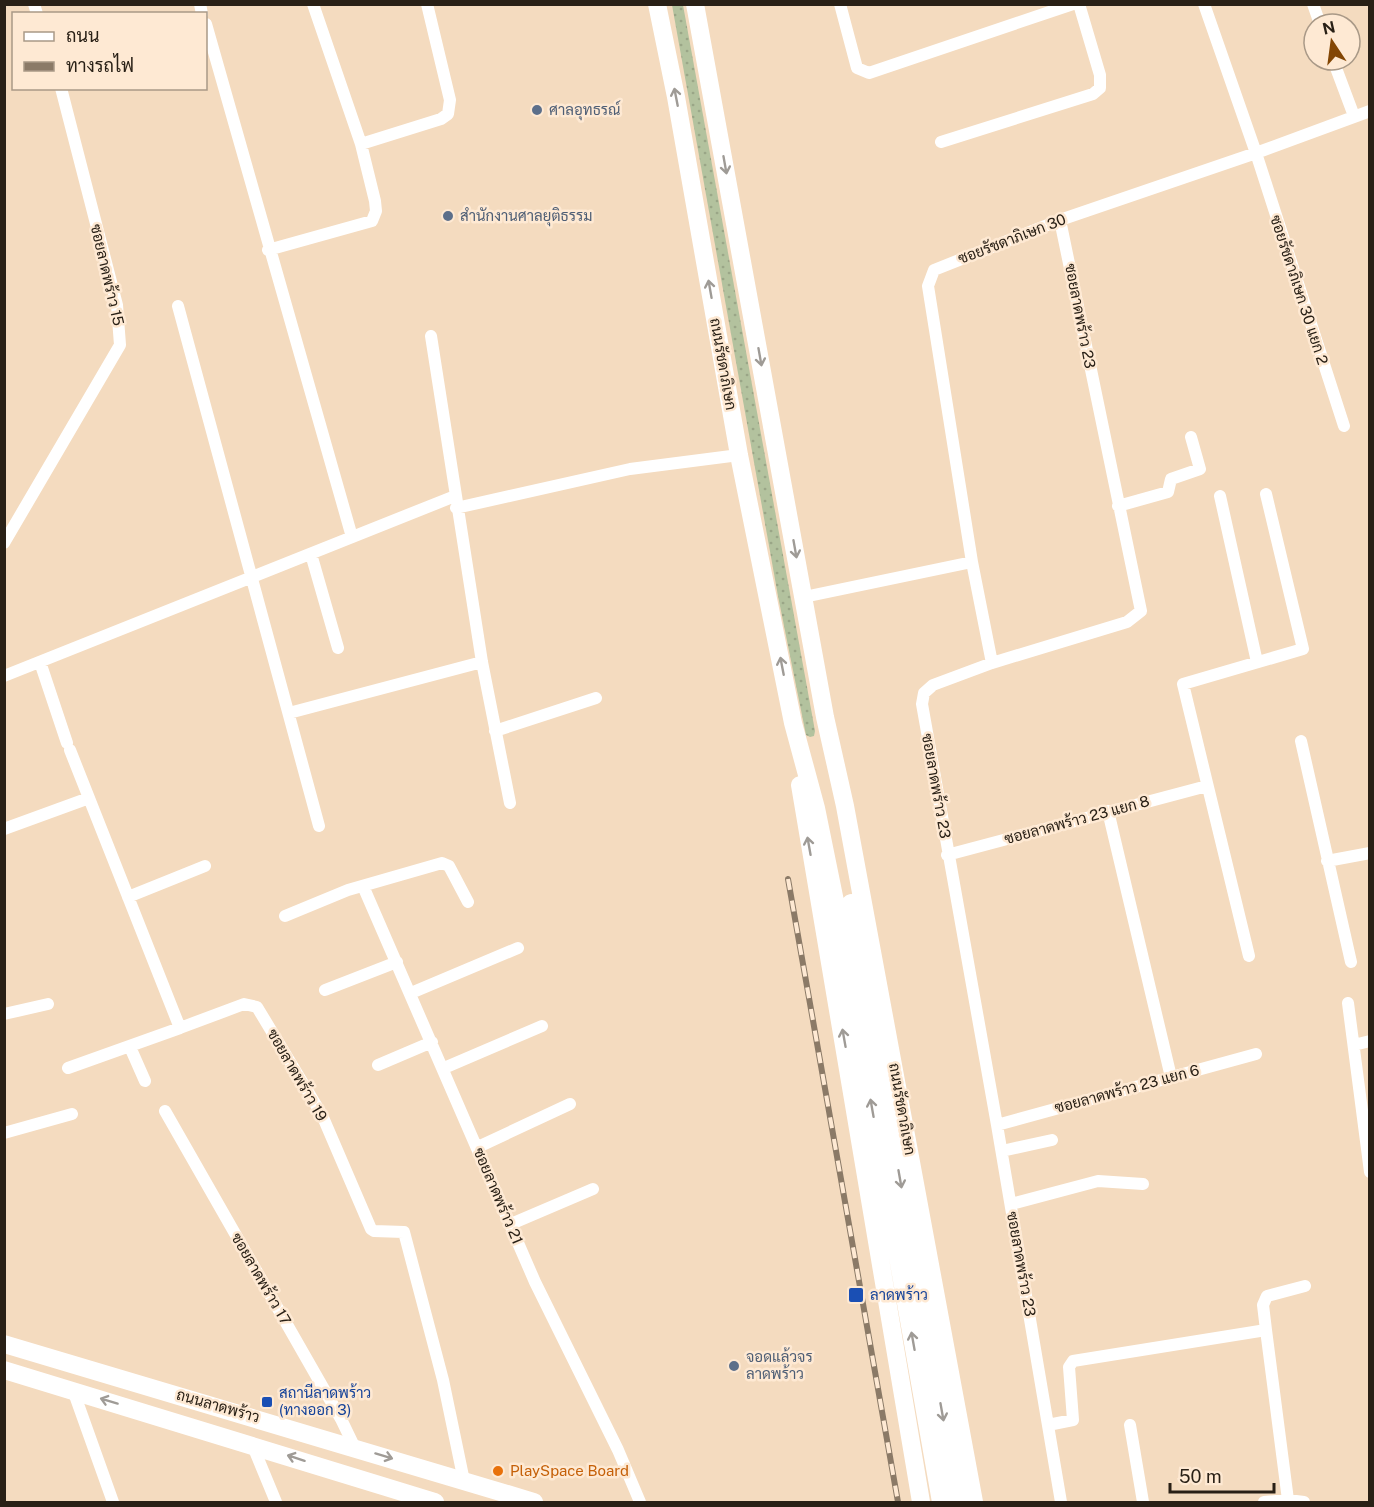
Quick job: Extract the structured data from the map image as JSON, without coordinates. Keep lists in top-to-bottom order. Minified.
{"streets":{"main road":["ถนนรัชดาภิเษก","ถนนลาดพร้าว"],"street":["ซอยรัชดาภิเษก 30","ซอยลาดพร้าว 15","ซอยรัชดาภิเษก 30 แยก 2","ซอยลาดพร้าว 23","ซอยลาดพร้าว 23 แยก 8","ซอยลาดพร้าว 19","ซอยลาดพร้าว 23 แยก 6","ซอยลาดพร้าว 21","ซอยลาดพร้าว 17"]},"crossings":[["ซอยรัชดาภิเษก 30","ซอยรัชดาภิเษก 30 แยก 2"],["ซอยรัชดาภิเษก 30","ซอยลาดพร้าว 23"],["ซอยลาดพร้าว 23","ซอยลาดพร้าว 23 แยก 8"],["ซอยลาดพร้าว 23","ซอยลาดพร้าว 23 แยก 6"],["ซอยลาดพร้าว 19","ถนนลาดพร้าว"],["ซอยลาดพร้าว 17","ถนนลาดพร้าว"]],"places":{"other":["ศาลอุทธรณ์","สำนักงานศาลยุติธรรม","จอดแล้วจร ลาดพร้าว","PlaySpace Board"],"transit":["ลาดพร้าว","สถานีลาดพร้าว (ทางออก 3)"]},"legend":["ถนน","ทางรถไฟ"],"scale_bar":"50 m","north":"top"}
